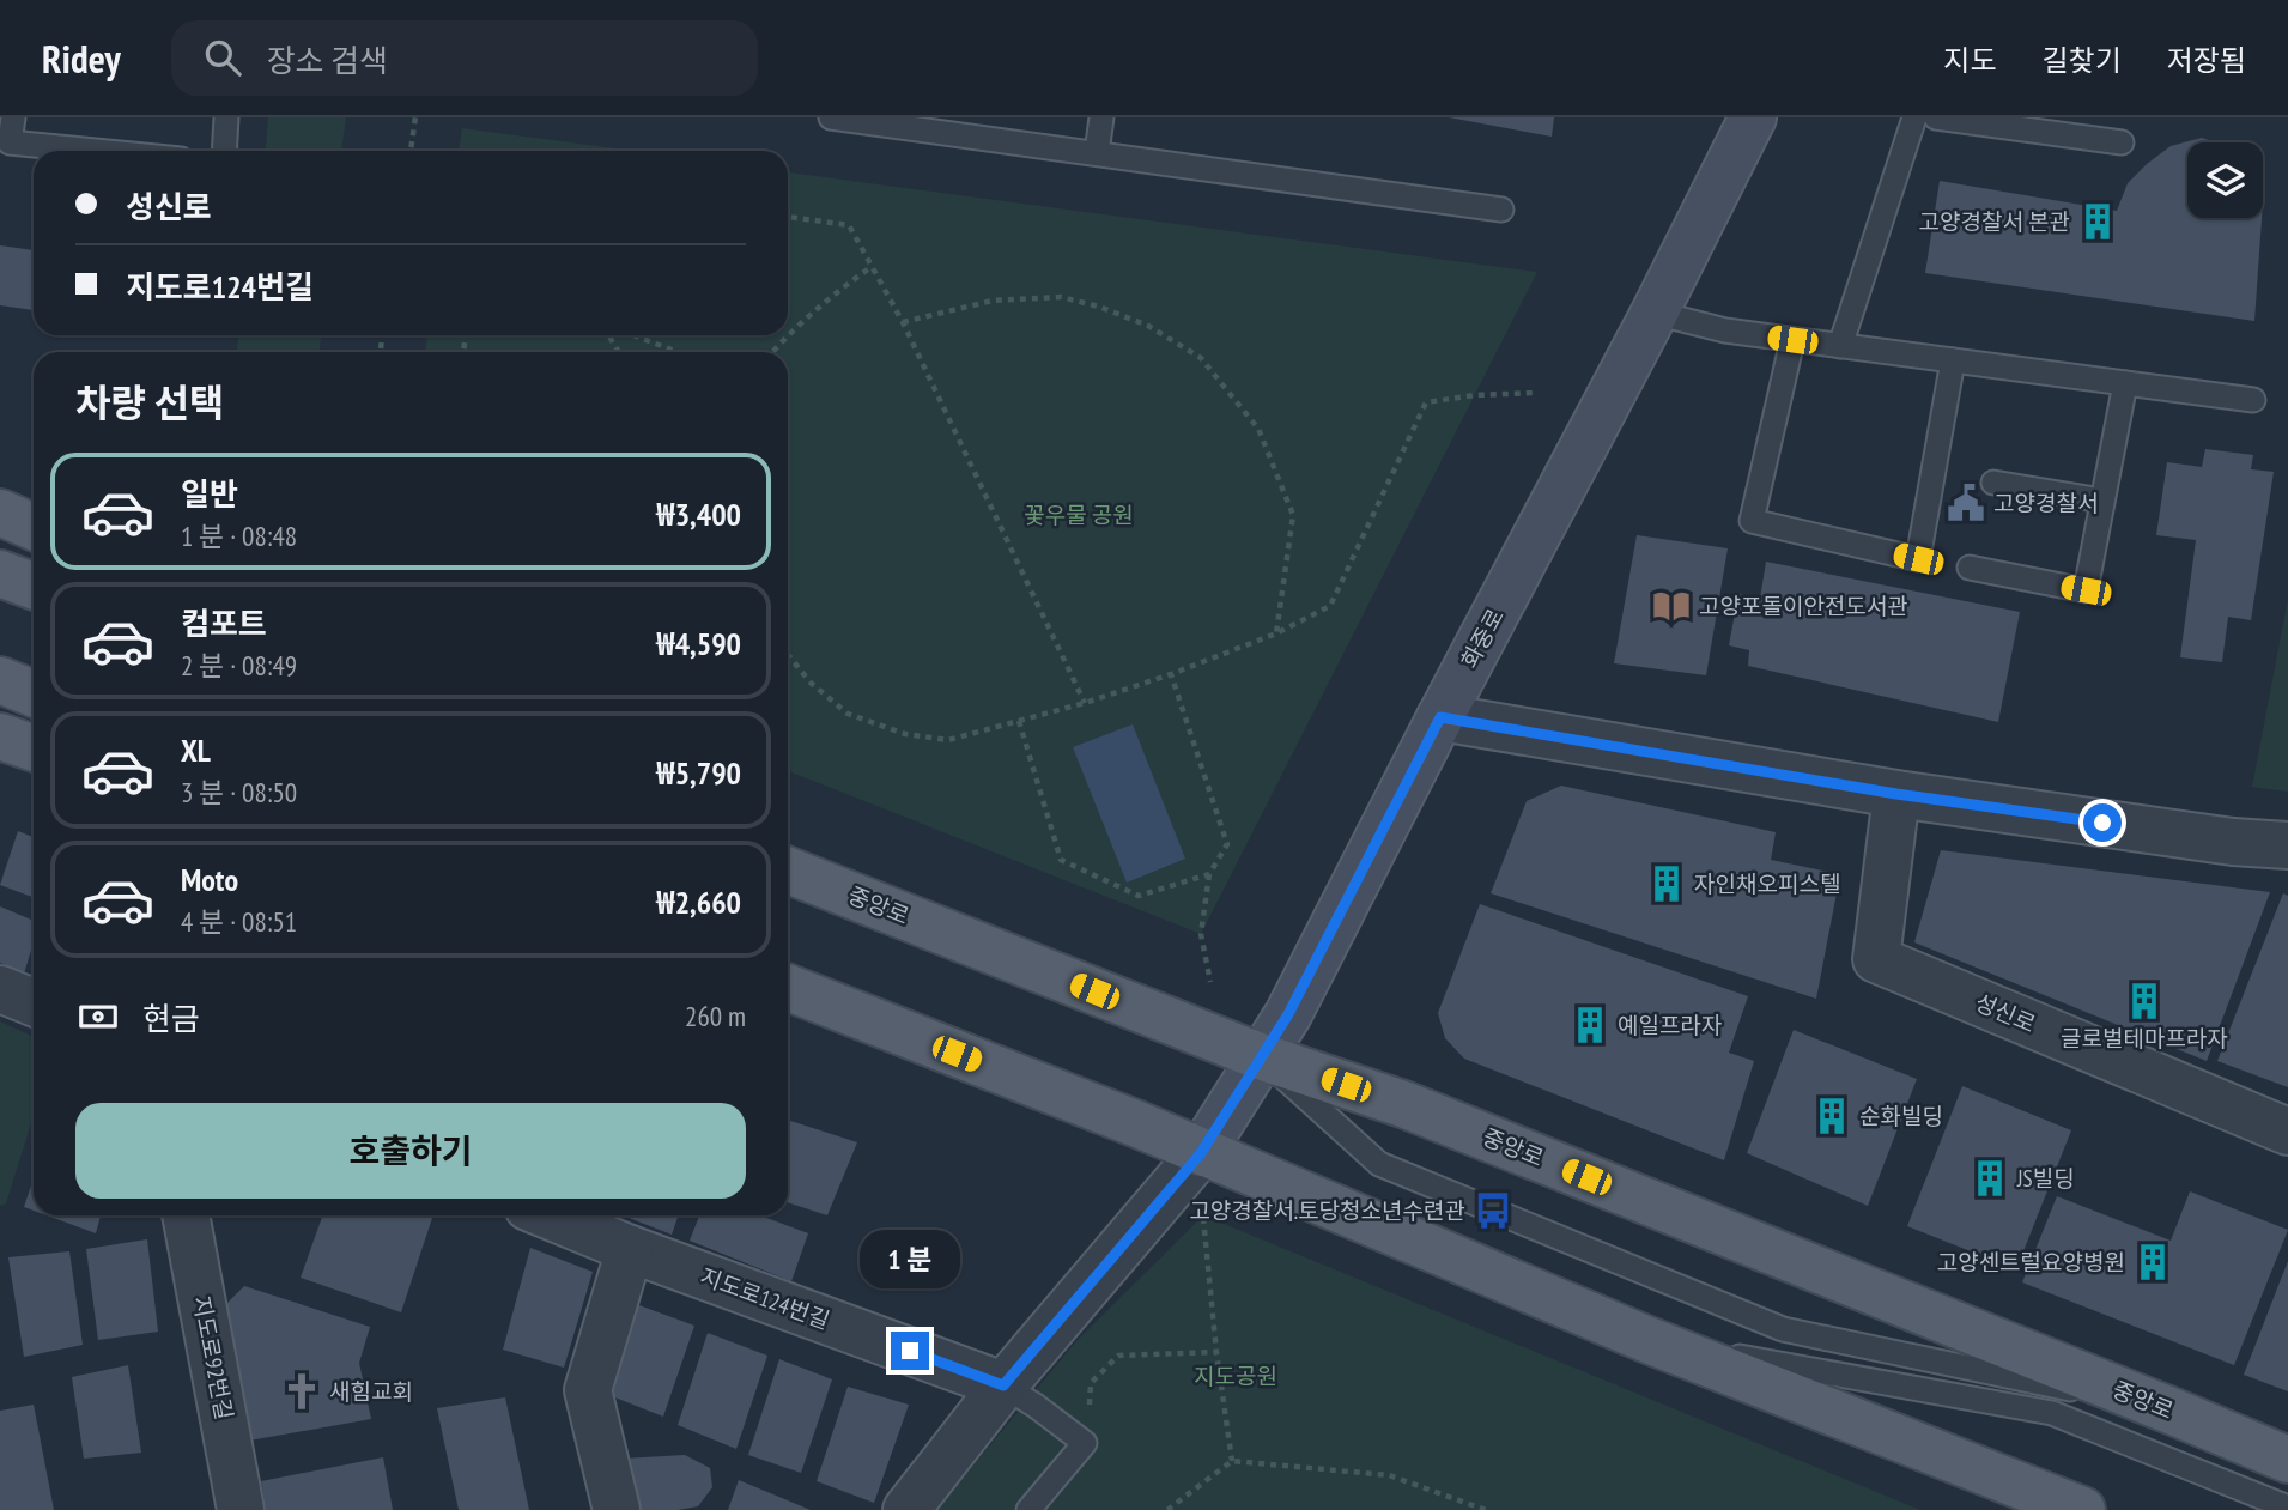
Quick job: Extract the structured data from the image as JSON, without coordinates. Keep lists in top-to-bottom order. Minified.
{"streets":{"main road":["화중로","중앙로"],"street":["성신로","지도로124번길","지도로92번길"]},"crossings":[["화중로","중앙로"]],"parks":["꽃우물 공원","지도공원"],"places":{"building":["고양경찰서 본관","자인채오피스텔","글로벌테마프라자","예일프라자","순화빌딩","JS빌딩","고양센트럴요양병원"],"public building":["고양경찰서"],"library":["고양포돌이안전도서관"],"bus stop":["고양경찰서.토당청소년수련관"],"church":["새힘교회"]},"page":{"header":"Ridey","search":"장소 검색","nav":["지도","길찾기","저장됨"],"banner":["성신로","지도로124번길"],"heading":"차량 선택","list":[{"name":"일반","note":"1 분 · 08:48","value":"₩3,400"},{"name":"컴포트","note":"2 분 · 08:49","value":"₩4,590"},{"name":"XL","note":"3 분 · 08:50","value":"₩5,790"},{"name":"Moto","note":"4 분 · 08:51","value":"₩2,660"}],"pay":["현금","260 m"],"buttons":"호출하기","bubble":"1 분"}}
